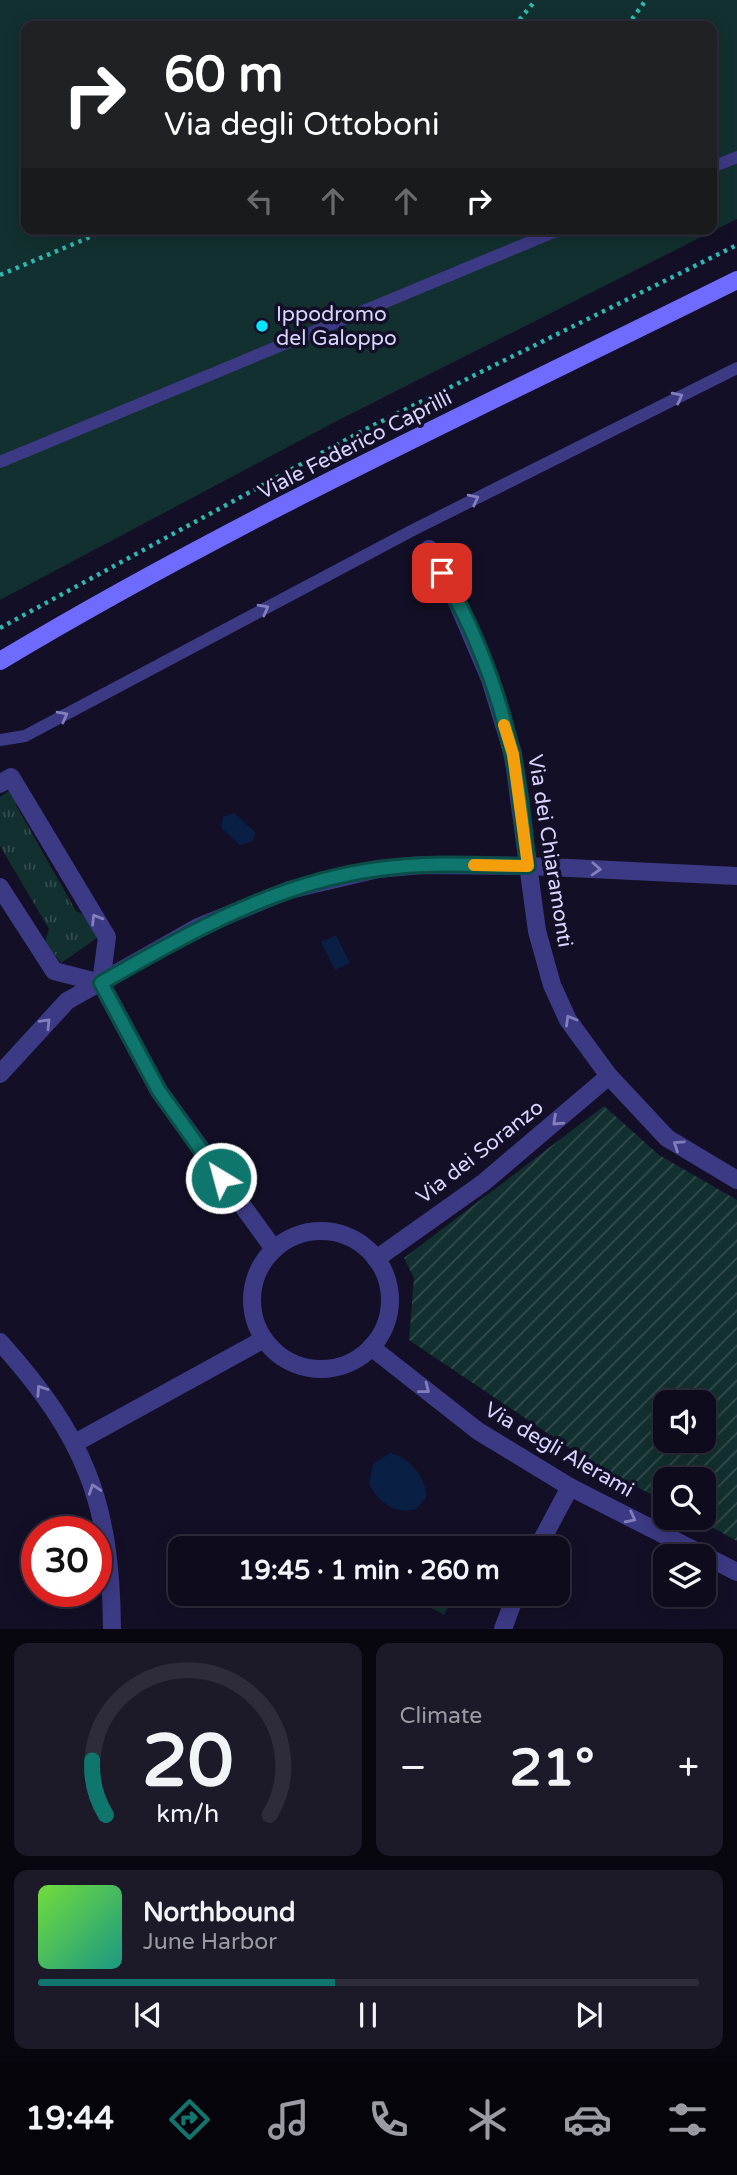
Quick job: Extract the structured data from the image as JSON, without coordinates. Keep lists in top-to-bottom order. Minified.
{"streets":{"street":["Viale Federico Caprilli","Via dei Chiaramonti","Via dei Soranzo","Via degli Alerami"]},"crossings":[["Via dei Chiaramonti","Via dei Soranzo"],["Via dei Soranzo","Via degli Alerami"]],"one_way":["Via dei Chiaramonti","Via dei Soranzo","Via degli Alerami"],"places":["Ippodromo del Galoppo"],"page":{"turn":["60 m","Via degli Ottoboni"],"limit":"30","trip":"19:45 · 1 min · 260 m","tile":"Climate","heat":["−","21°","+"],"song":["Northbound","June Harbor"],"tabs":"19:44","gauge":["20","km/h"]}}
